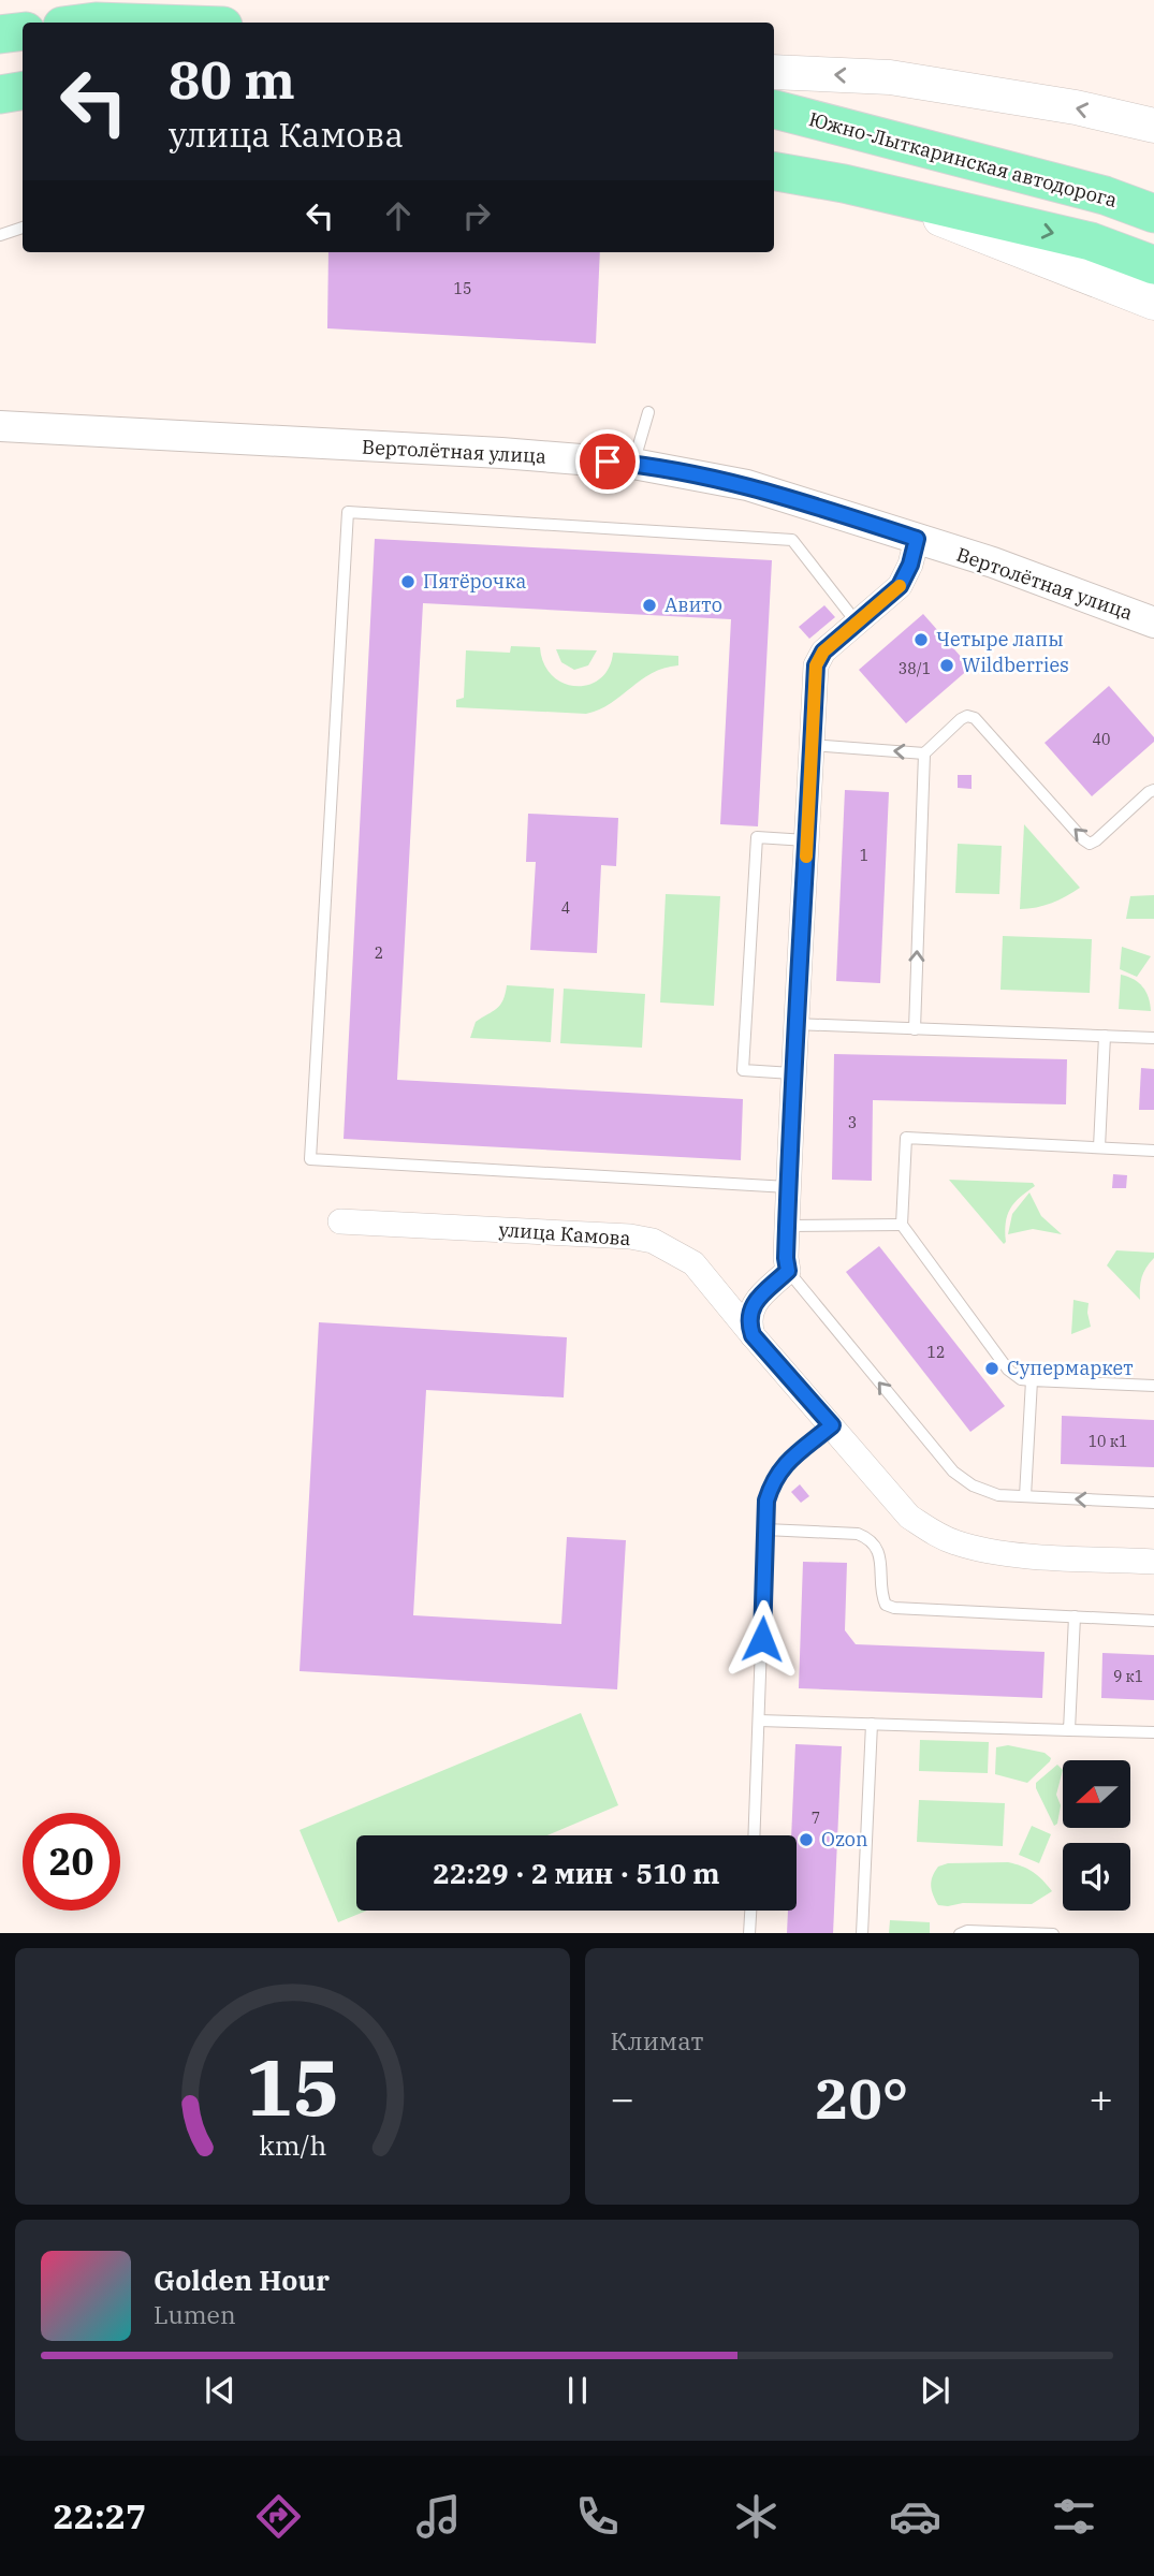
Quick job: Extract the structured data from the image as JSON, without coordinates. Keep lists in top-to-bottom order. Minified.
{"streets":{"main road":["Южно-Лыткаринская автодорога"],"street":["Вертолётная улица","улица Камова"]},"places":["Пятёрочка","Авито","Четыре лапы","Wildberries","Супермаркет","Ozon"],"house_numbers":["15","38/1","40","1","4","2","3","12","10 к1","9 к1","7"],"north":"left","page":{"turn":["80 m","улица Камова"],"limit":"20","trip":"22:29 · 2 мин · 510 m","tile":"Климат","heat":["−","20°","+"],"song":["Golden Hour","Lumen"],"tabs":"22:27","gauge":["15","km/h"]}}
